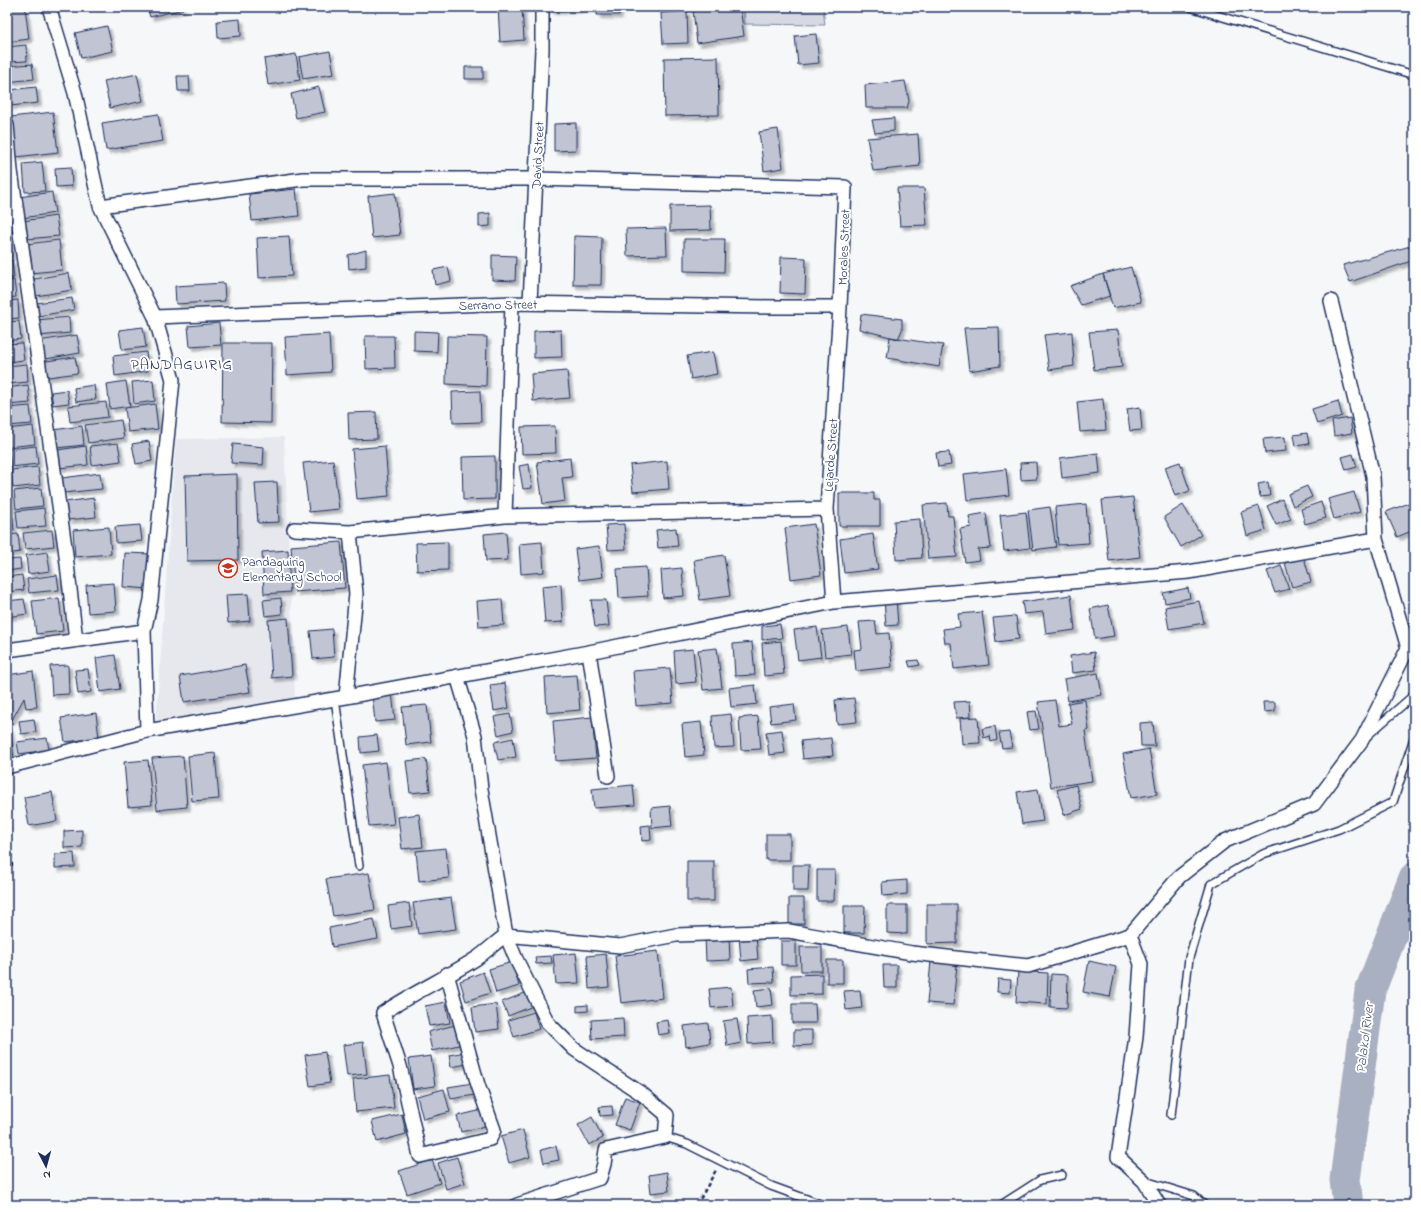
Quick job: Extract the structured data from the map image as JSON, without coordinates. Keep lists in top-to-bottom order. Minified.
{"streets":{"street":["David Street","Morales Street","Serrano Street","Lejarde Street"]},"crossings":[["David Street","Morales Street"],["David Street","Serrano Street"],["Morales Street","Serrano Street"],["Morales Street","Lejarde Street"],["Serrano Street","Lejarde Street"]],"districts":["PANDAGUIRIG"],"water":["Palakol River"],"places":{"school or university":["Pandaguirig Elementary School"]},"north":"bottom"}
